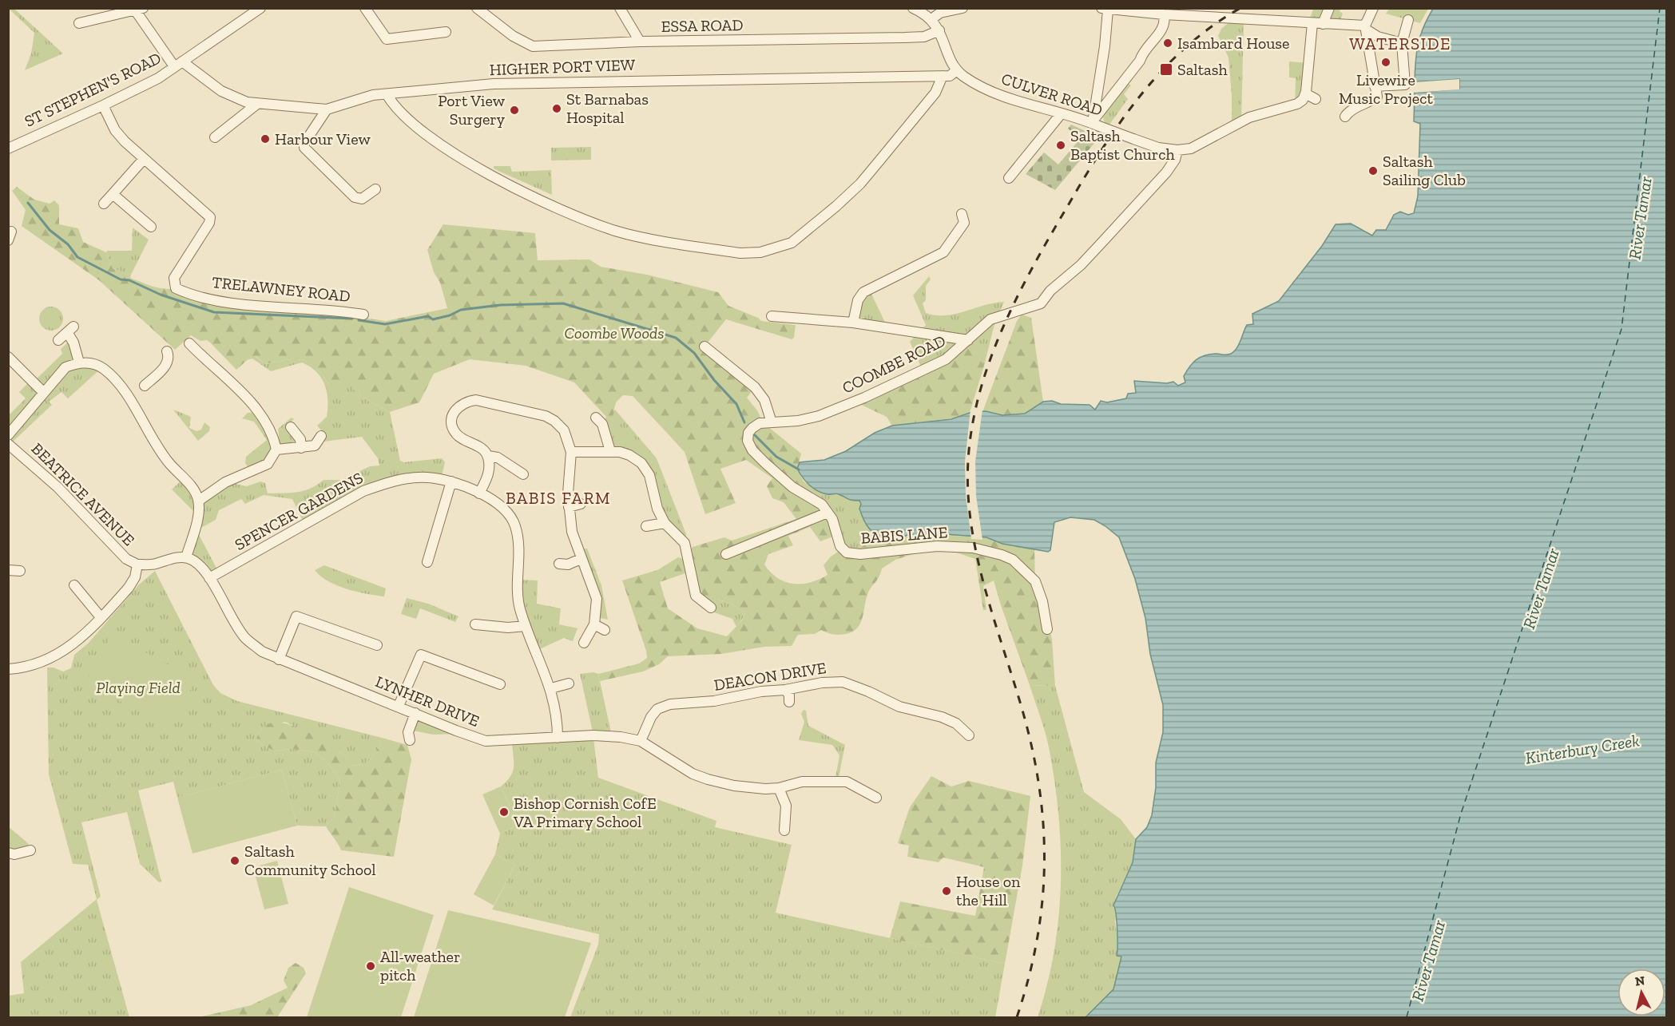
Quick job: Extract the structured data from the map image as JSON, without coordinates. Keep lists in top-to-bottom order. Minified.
{"streets":{"street":["ESSA ROAD","HIGHER PORT VIEW","ST STEPHEN'S ROAD","CULVER ROAD","TRELAWNEY ROAD","COOMBE ROAD","BEATRICE AVENUE","SPENCER GARDENS","BABIS LANE","DEACON DRIVE","LYNHER DRIVE"]},"crossings":[["HIGHER PORT VIEW","ST STEPHEN'S ROAD"],["HIGHER PORT VIEW","CULVER ROAD"],["ST STEPHEN'S ROAD","TRELAWNEY ROAD"],["CULVER ROAD","COOMBE ROAD"],["COOMBE ROAD","BABIS LANE"],["SPENCER GARDENS","LYNHER DRIVE"],["DEACON DRIVE","LYNHER DRIVE"]],"districts":["WATERSIDE","BABIS FARM"],"water":["River Tamar","Kinterbury Creek"],"parks":["Coombe Woods","Playing Field"],"places":{"other":["Isambard House","Livewire Music Project","St Barnabas Hospital","Port View Surgery","Harbour View","Saltash Baptist Church","Saltash Sailing Club","Bishop Cornish CofE VA Primary School","Saltash Community School","House on the Hill","All-weather pitch"],"transit":["Saltash"]},"north":"top"}
